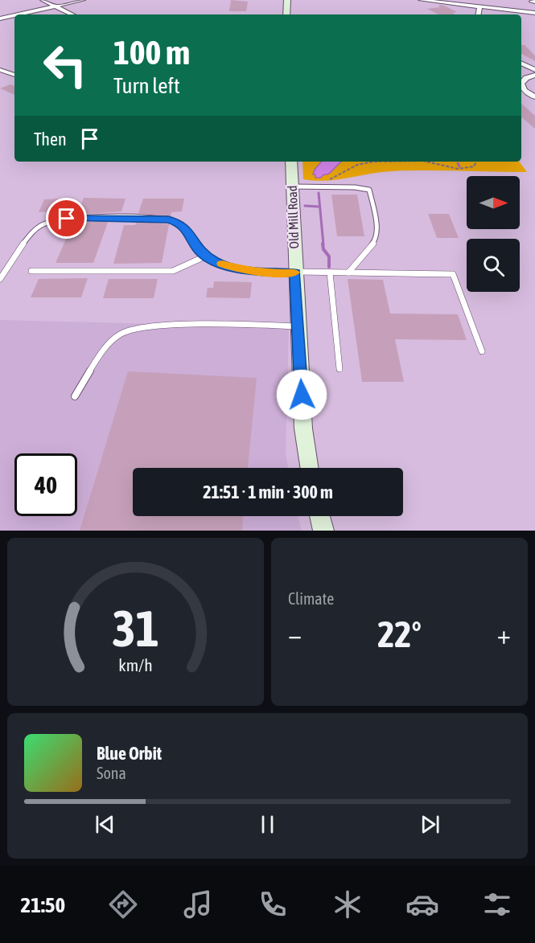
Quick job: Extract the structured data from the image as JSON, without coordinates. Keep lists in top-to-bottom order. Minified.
{"streets":{"street":["Old Mill Road"]},"north":"right","page":{"turn":["100 m","Turn left"],"then":"Then","limit":"40","trip":"21:51 · 1 min · 300 m","tile":"Climate","heat":["−","22°","+"],"song":["Blue Orbit","Sona"],"tabs":"21:50","gauge":["31","km/h"]}}
